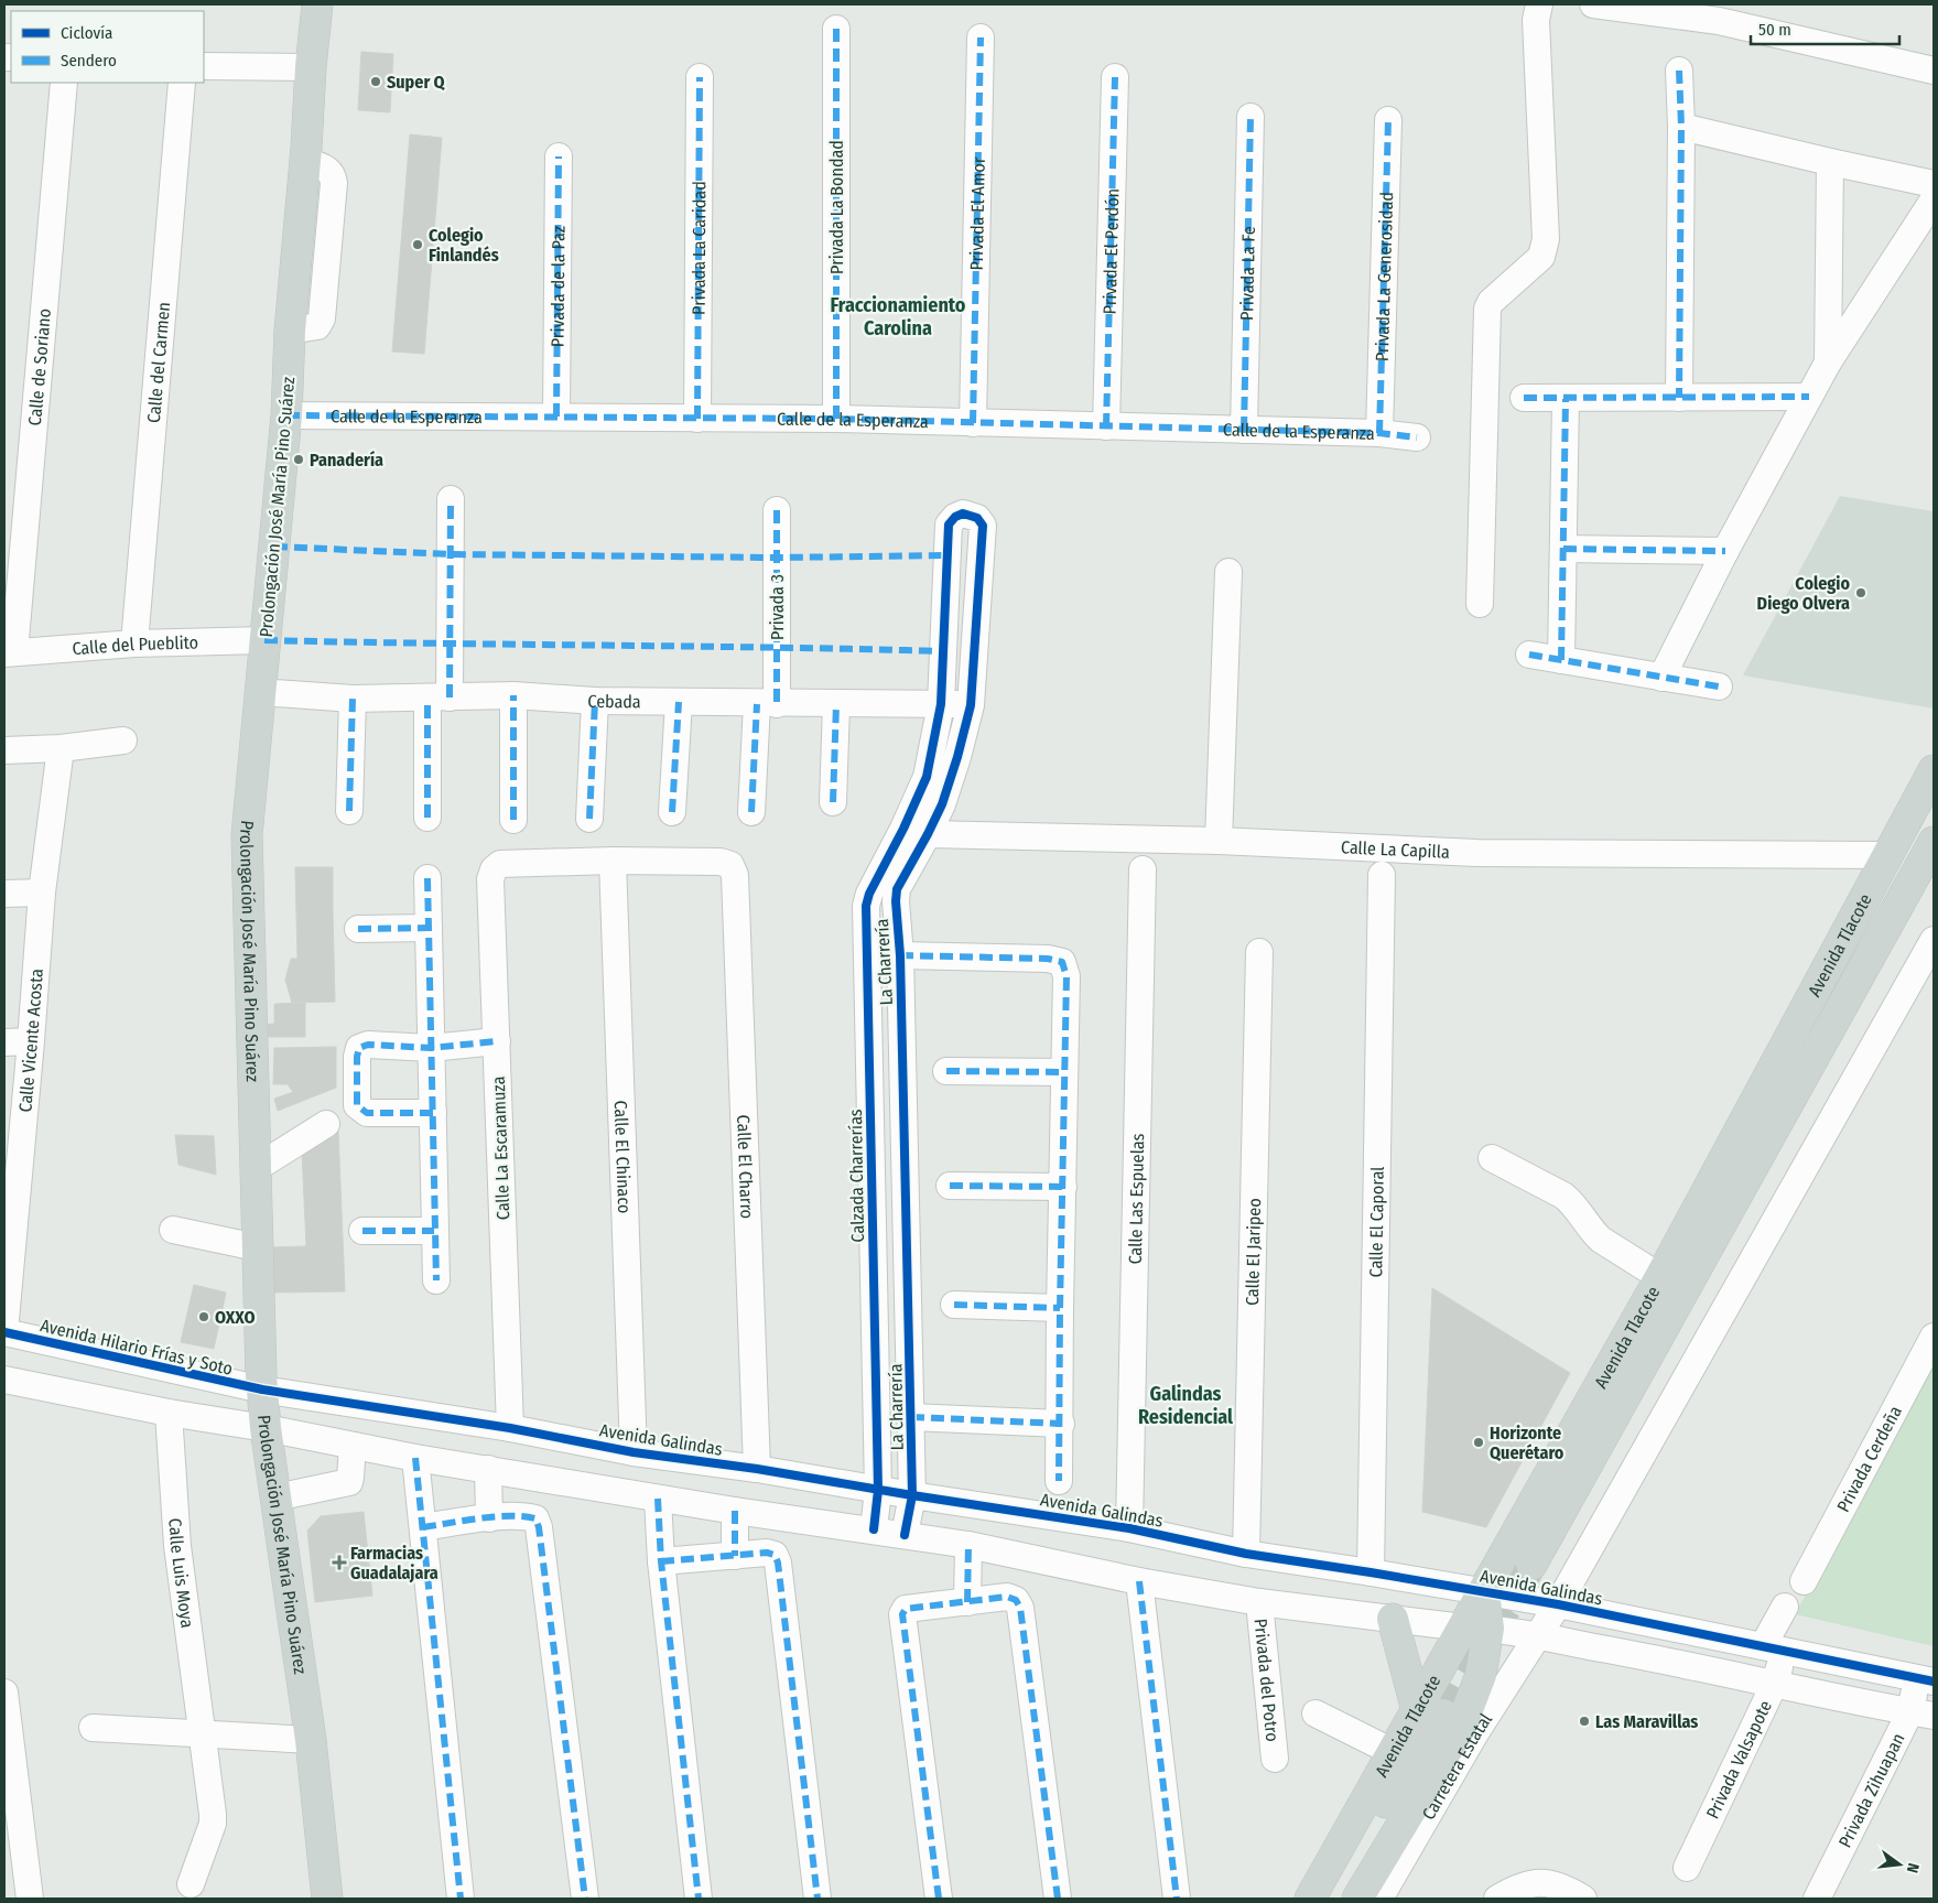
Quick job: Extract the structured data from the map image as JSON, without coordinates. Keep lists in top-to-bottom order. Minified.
{"streets":{"main road":["Prolongación José María Pino Suárez","Avenida Tlacote"],"street":["Privada La Bondad","Privada El Amor","Privada La Caridad","Privada El Perdón","Privada La Fe","Privada La Generosidad","Privada de la Paz","Calle del Carmen","Calle de Soriano","Calle de la Esperanza","Privada 3","Calle del Pueblito","Cebada","Calle La Capilla","La Charrería","Calle Vicente Acosta","Calle La Escaramuza","Calle El Chinaco","Calle El Charro","Calzada Charrerías","Calle Las Espuelas","Calle El Caporal","Calle El Jaripeo","Avenida Hilario Frías y Soto","Avenida Galindas","Privada Cerdeña","Calle Luis Moya","Privada del Potro","Privada Valsapote","Carretera Estatal","Privada Zihuapan"]},"crossings":[["Privada La Bondad","Calle de la Esperanza"],["Privada El Amor","Calle de la Esperanza"],["Privada La Caridad","Calle de la Esperanza"],["Privada El Perdón","Calle de la Esperanza"],["Privada La Fe","Calle de la Esperanza"],["Privada La Generosidad","Calle de la Esperanza"],["Privada de la Paz","Calle de la Esperanza"],["Calle del Carmen","Calle del Pueblito"],["Calle de Soriano","Calle del Pueblito"],["Calle de la Esperanza","Prolongación José María Pino Suárez"],["Prolongación José María Pino Suárez","Calle del Pueblito"],["Prolongación José María Pino Suárez","Cebada"],["Prolongación José María Pino Suárez","Avenida Hilario Frías y Soto"],["Prolongación José María Pino Suárez","Avenida Galindas"],["Privada 3","Cebada"],["Cebada","La Charrería"],["Calle La Capilla","Avenida Tlacote"],["Calle La Capilla","La Charrería"],["Calle La Capilla","Calzada Charrerías"],["Avenida Tlacote","Avenida Galindas"],["La Charrería","Calzada Charrerías"],["La Charrería","Avenida Galindas"],["Calle Vicente Acosta","Avenida Hilario Frías y Soto"],["Calle La Escaramuza","Calle El Chinaco"],["Calle La Escaramuza","Calle El Charro"],["Calle La Escaramuza","Avenida Galindas"],["Calle El Chinaco","Calle El Charro"],["Calle El Chinaco","Avenida Galindas"],["Calle El Charro","Avenida Galindas"],["Calzada Charrerías","Avenida Galindas"],["Calle Las Espuelas","Avenida Galindas"],["Calle El Caporal","Avenida Galindas"],["Calle El Jaripeo","Avenida Galindas"],["Avenida Hilario Frías y Soto","Avenida Galindas"],["Avenida Galindas","Privada Valsapote"],["Avenida Galindas","Carretera Estatal"],["Avenida Galindas","Privada Zihuapan"]],"districts":["Fraccionamiento Carolina","Galindas Residencial"],"places":{"other":["Super Q","Colegio Finlandés","Panadería","Colegio Diego Olvera","OXXO","Horizonte Querétaro","Las Maravillas"],"health":["Farmacias Guadalajara"]},"legend":["Ciclovía","Sendero"],"scale_bar":"50 m","north":"right"}
